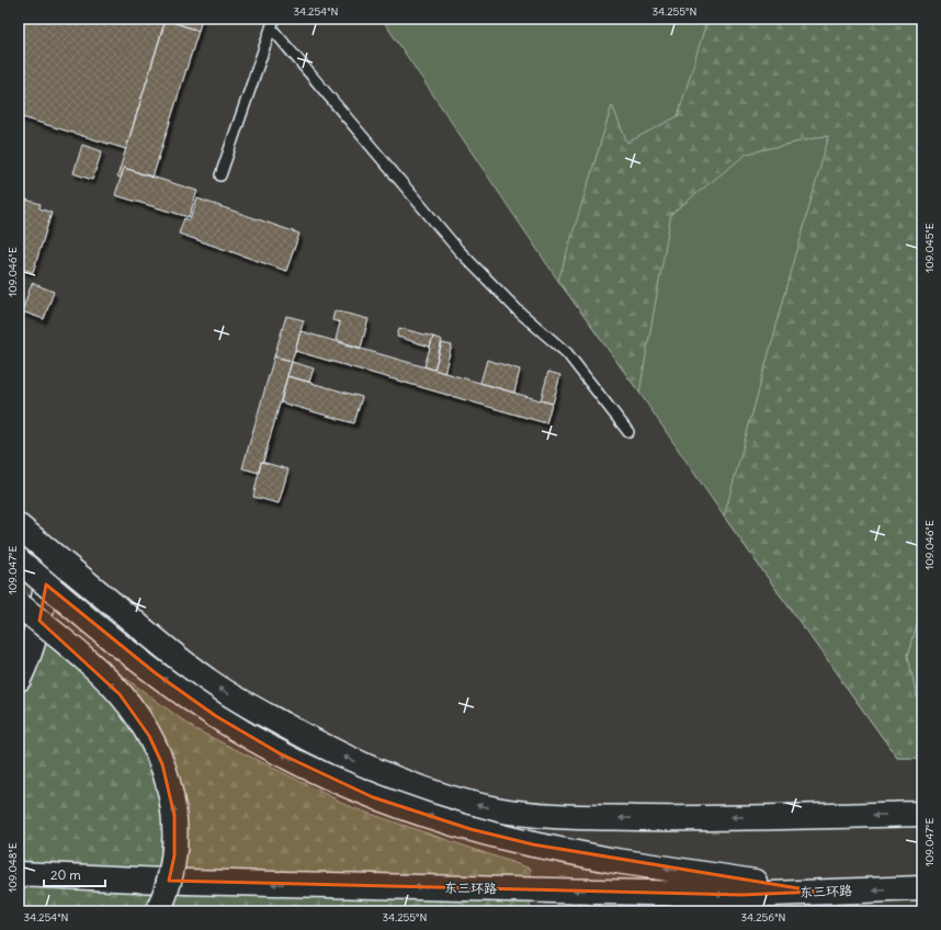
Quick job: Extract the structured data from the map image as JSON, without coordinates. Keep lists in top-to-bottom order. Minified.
{"streets":{"main road":["东三环路"]},"scale_bar":"20 m","coordinates":["34.254°N","34.255°N","109.045°E","109.046°E","109.047°E","109.048°E","34.256°N"]}
